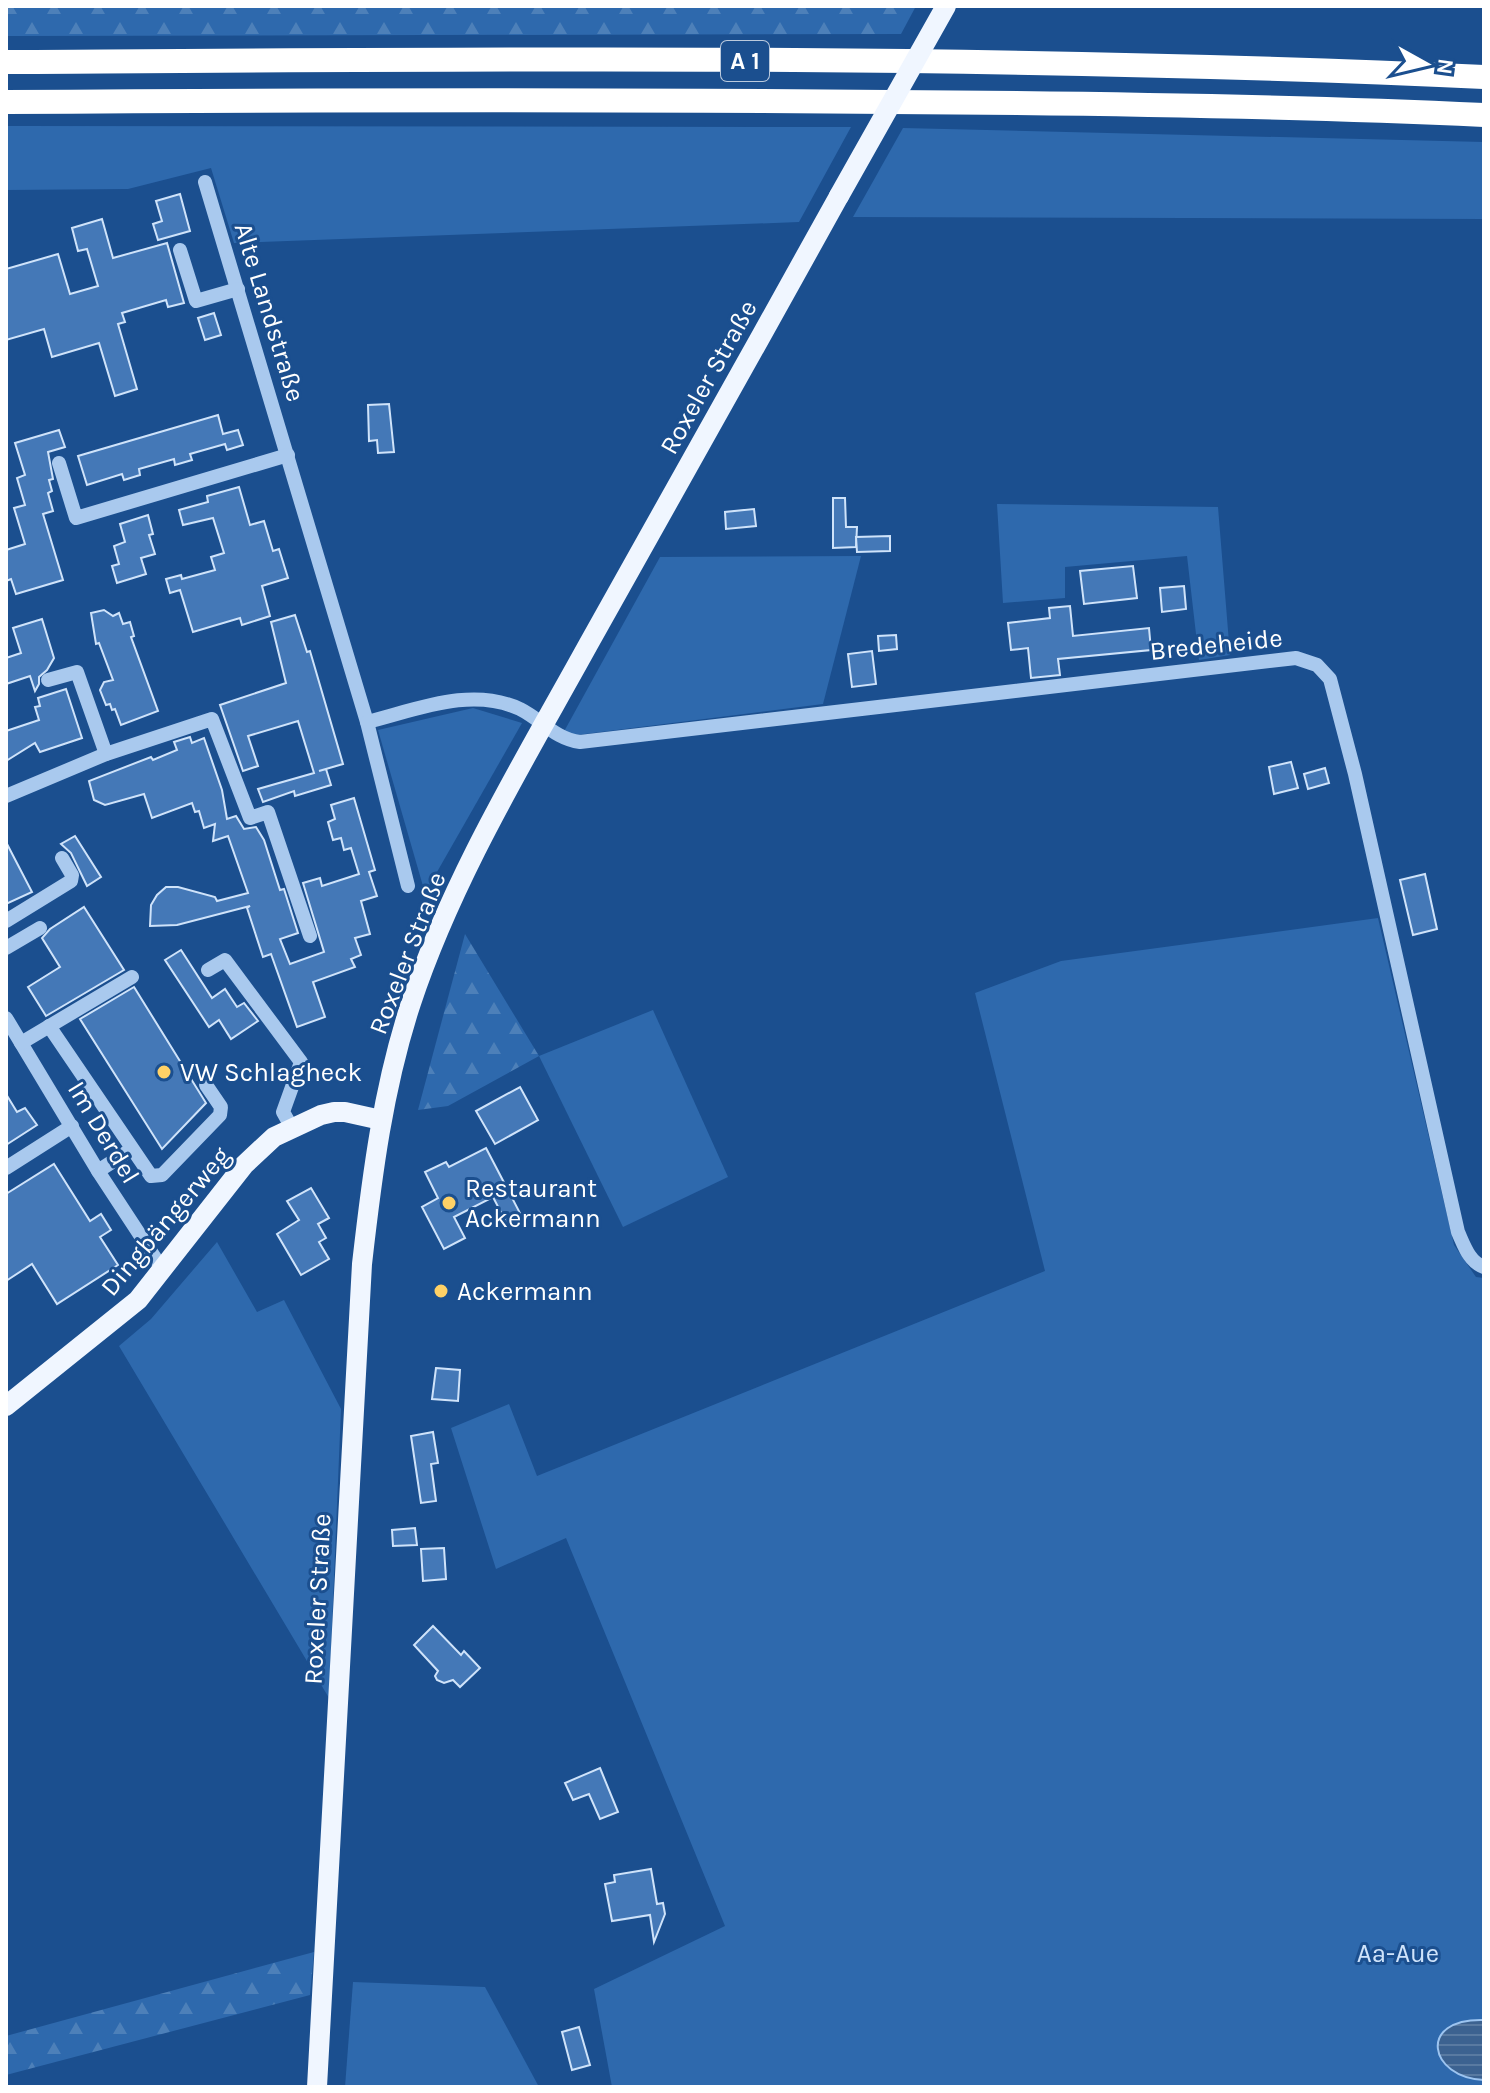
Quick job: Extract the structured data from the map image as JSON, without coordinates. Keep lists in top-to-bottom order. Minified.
{"streets":{"highway":["A 1"],"main road":["Roxeler Straße","Dingbängerweg"],"street":["Alte Landstraße","Bredeheide","Im Derdel"]},"crossings":[["Roxeler Straße","Bredeheide"],["Roxeler Straße","Dingbängerweg"],["Im Derdel","Dingbängerweg"]],"parks":["Aa-Aue"],"places":["VW Schlagheck","Restaurant Ackermann","Ackermann"],"north":"right"}
